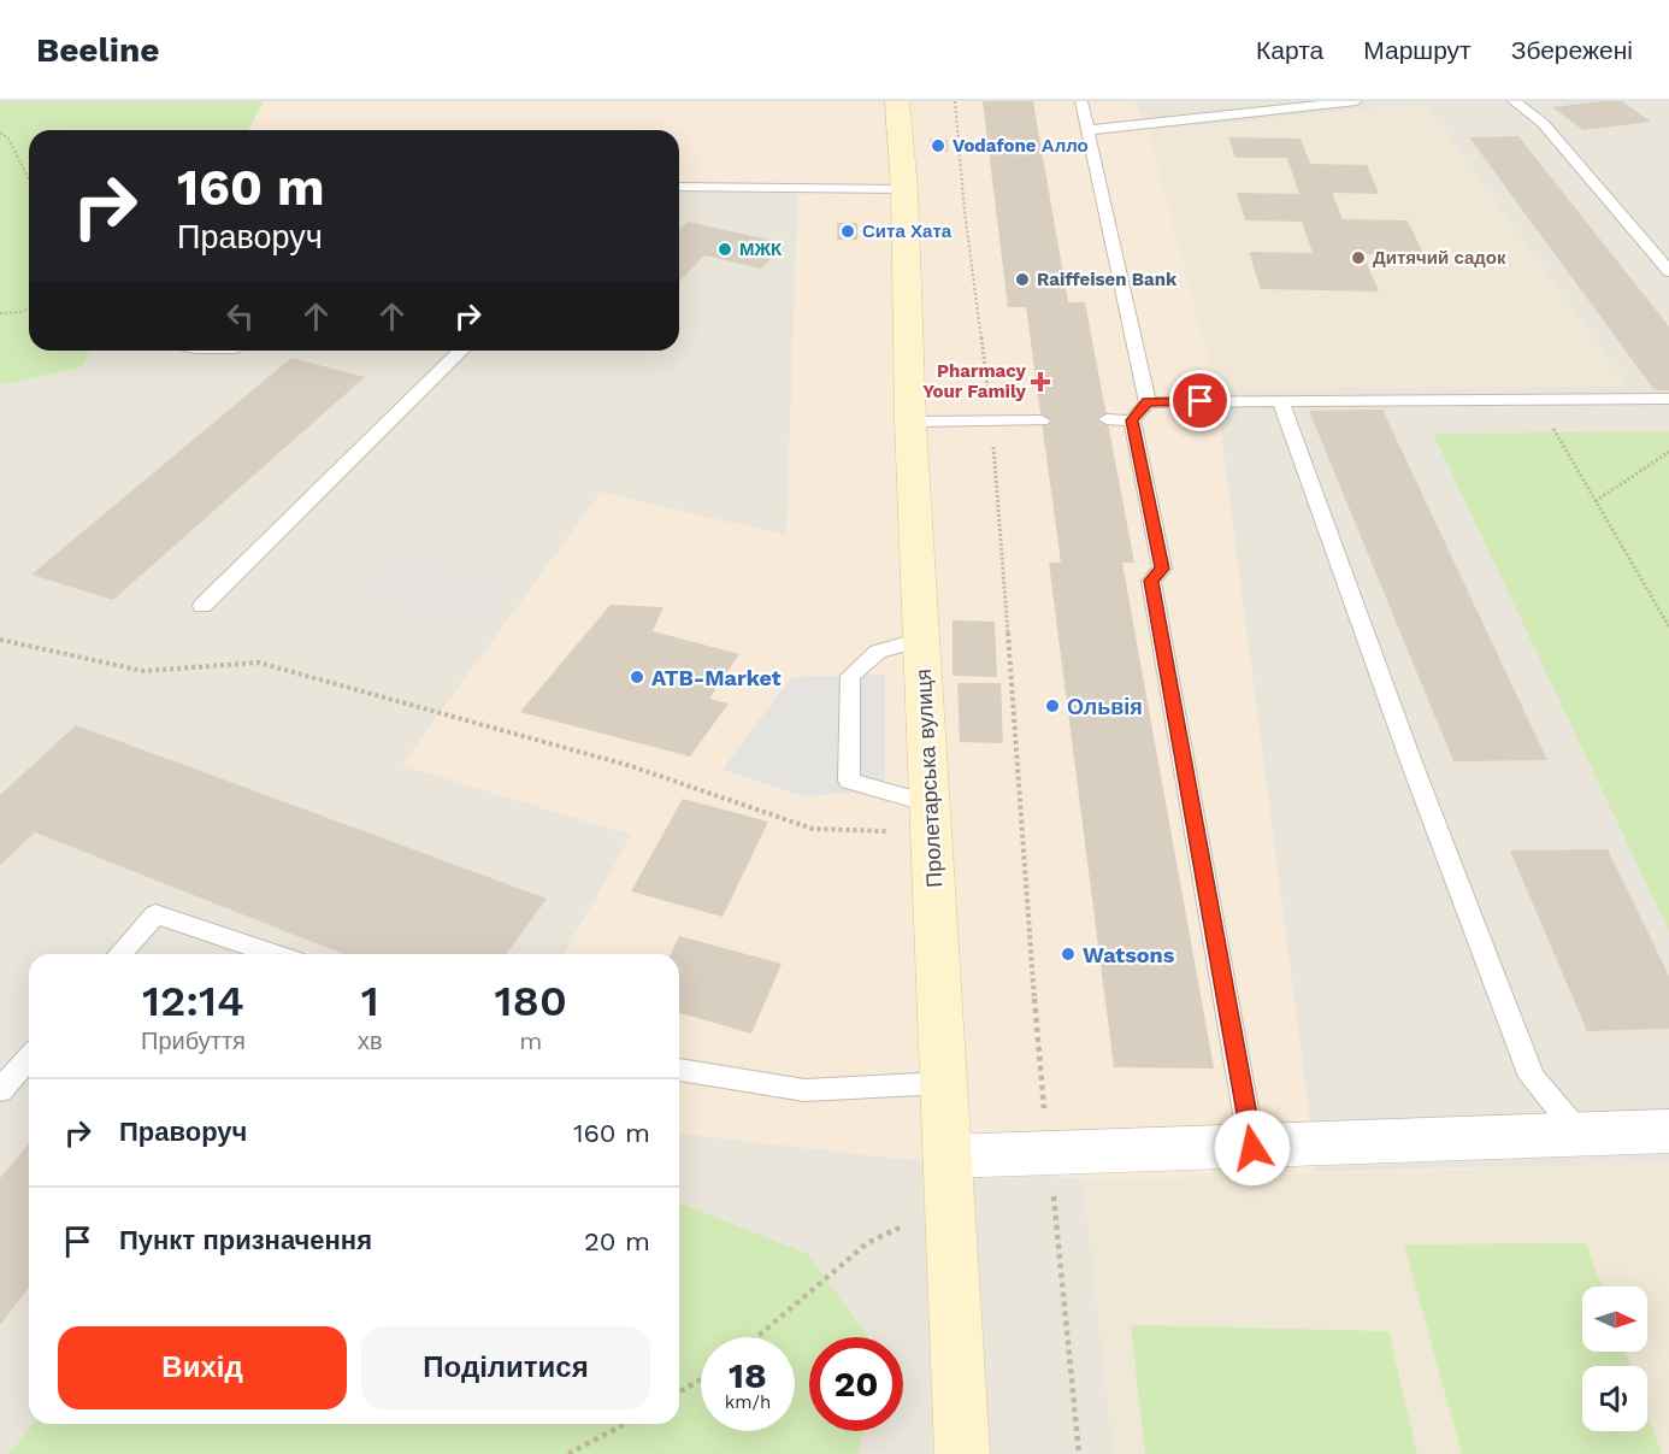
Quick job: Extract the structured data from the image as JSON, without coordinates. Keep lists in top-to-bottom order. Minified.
{"streets":{"street":["Пролетарська вулиця"]},"places":{"other":["Vodafone Алло","Сита Хата","МЖК","Дитячий садок","Raiffeisen Bank","ATB-Market","Ольвія","Watsons"],"health":["Pharmacy Your Family"]},"north":"right","page":{"header":"Beeline","nav":["Карта","Маршрут","Збережені"],"turn":["160 m","Праворуч"],"eta":["12:14","Прибуття","1","хв","180","m"],"list":[{"name":"Праворуч","value":"160 m"},{"name":"Пункт призначення","value":"20 m"}],"buttons":["Вихід","Поділитися"],"speed":"18 km/h","limit":"20"}}
